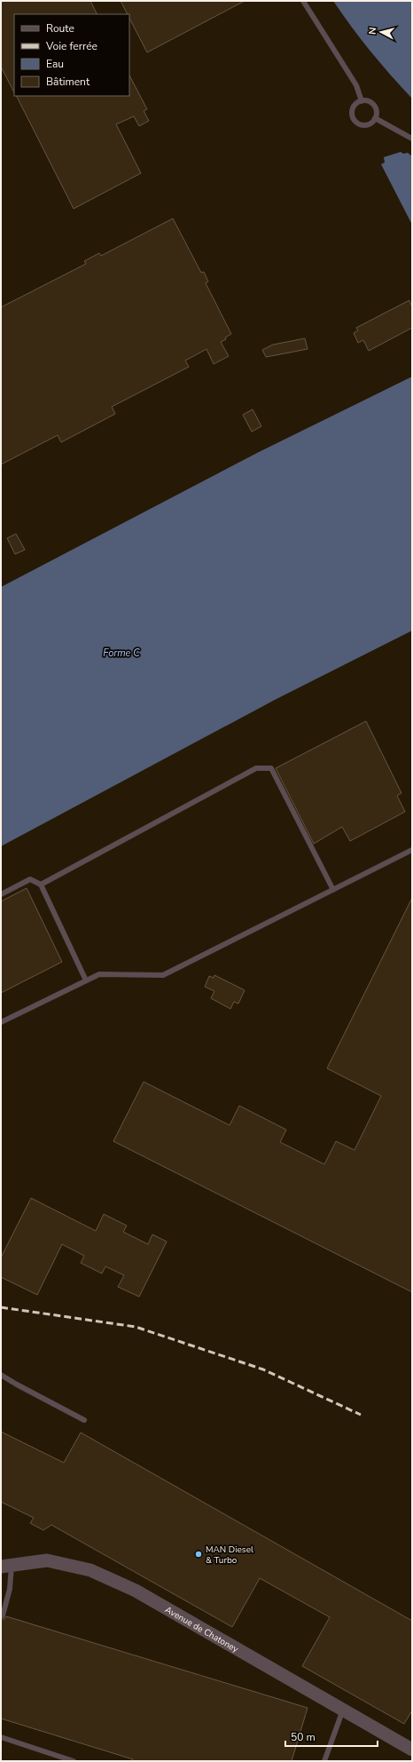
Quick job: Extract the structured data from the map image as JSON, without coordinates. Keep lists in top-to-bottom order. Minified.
{"streets":{"street":["Avenue de Chatoney"]},"water":["Forme C"],"places":["MAN Diesel & Turbo"],"legend":["Route","Voie ferrée","Eau","Bâtiment"],"scale_bar":"50 m","north":"left"}
